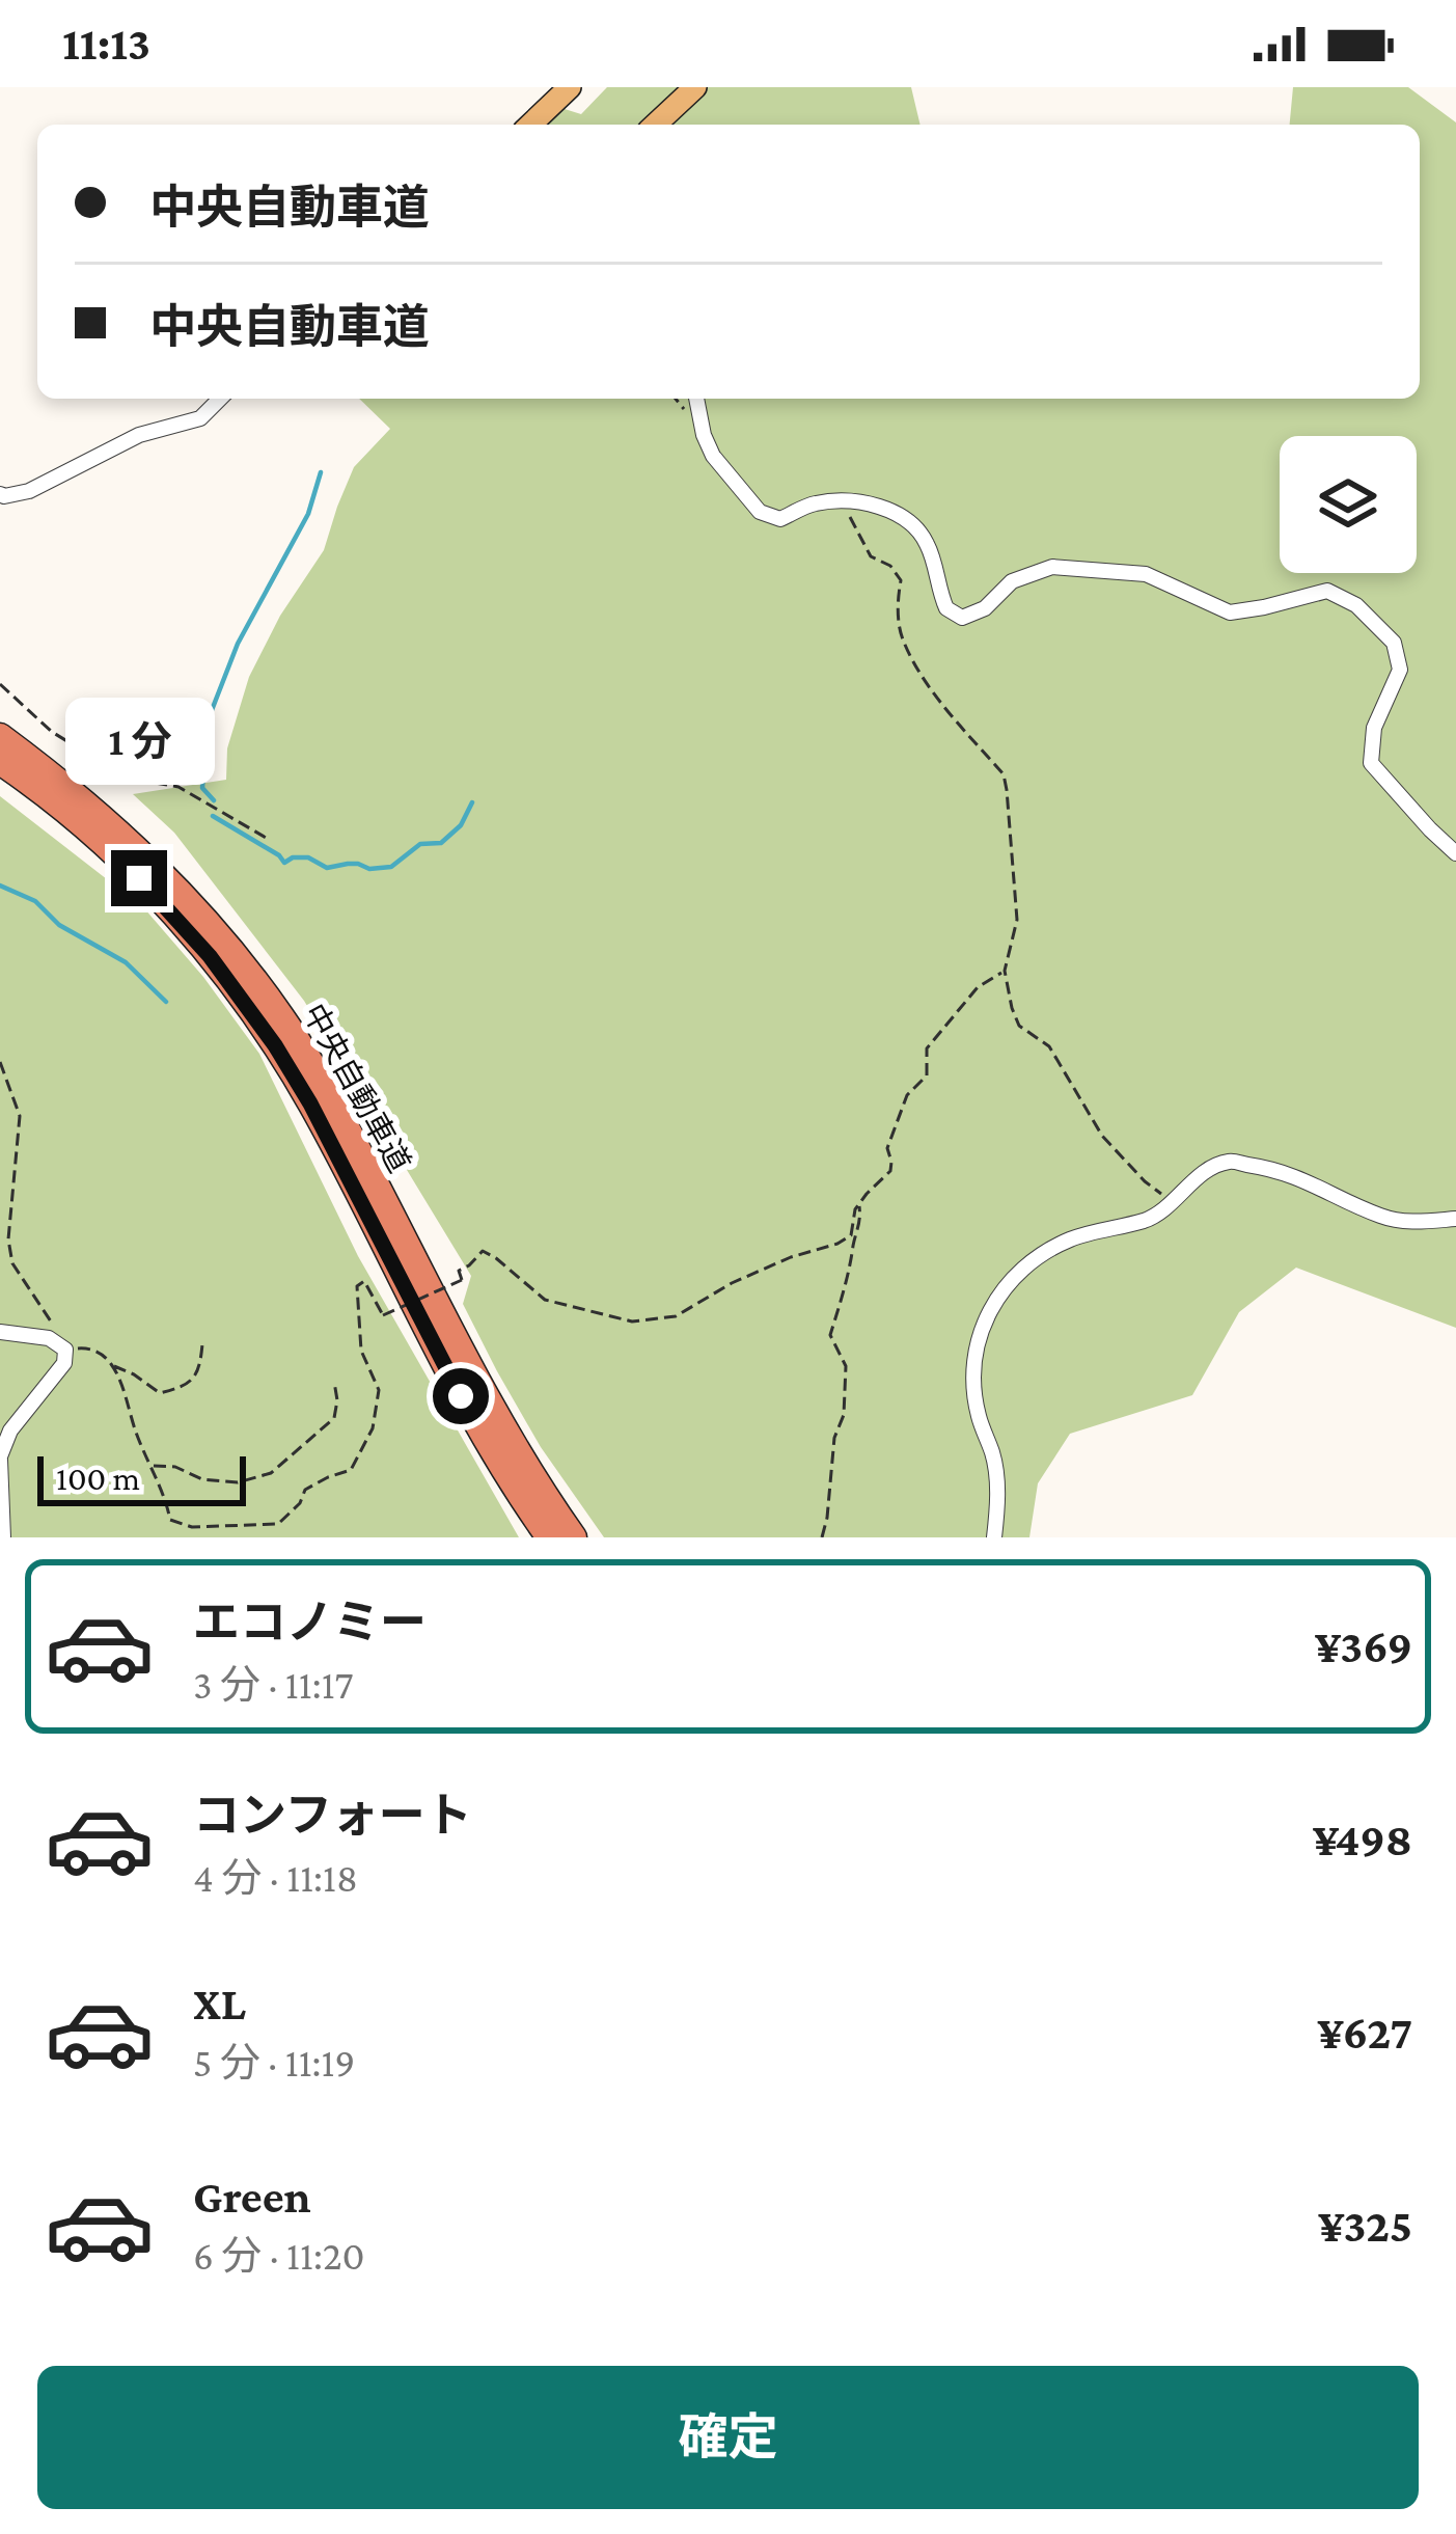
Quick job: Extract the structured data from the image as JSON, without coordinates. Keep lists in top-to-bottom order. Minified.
{"streets":{"highway":["中央自動車道"]},"scale_bar":"100 m","page":{"status":"11:13","banner":["中央自動車道","中央自動車道"],"bubble":"1 分","scale":"100 m","list":[{"name":"エコノミー","note":"3 分 · 11:17","value":"¥369"},{"name":"コンフォート","note":"4 分 · 11:18","value":"¥498"},{"name":"XL","note":"5 分 · 11:19","value":"¥627"},{"name":"Green","note":"6 分 · 11:20","value":"¥325"}],"buttons":"確定"}}
